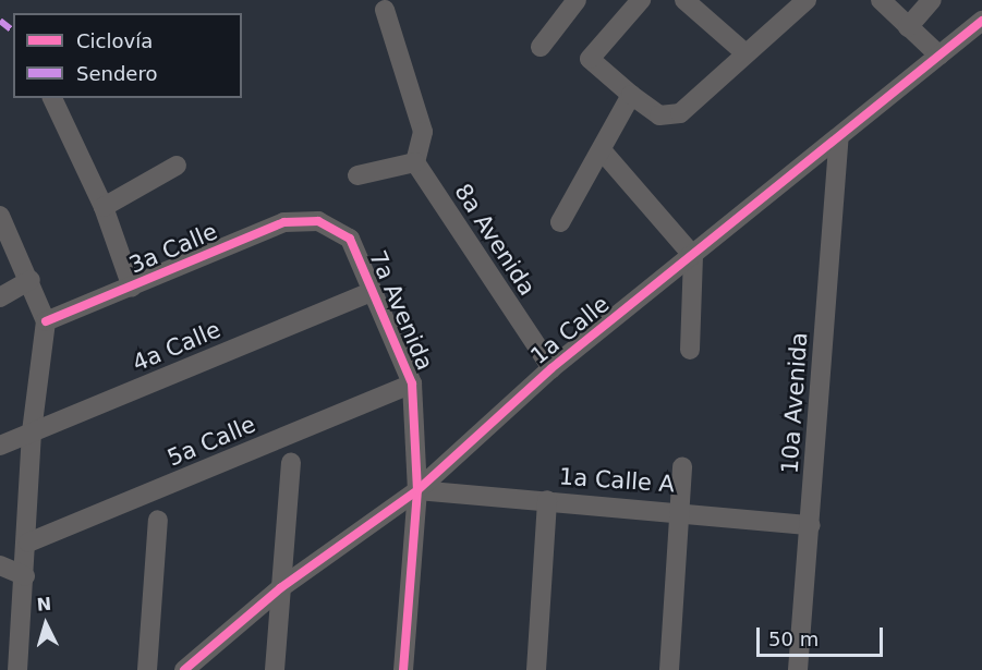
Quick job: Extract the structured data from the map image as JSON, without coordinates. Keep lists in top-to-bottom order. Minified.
{"streets":{"street":["8a Avenida","3a Calle","7a Avenida","1a Calle","4a Calle","10a Avenida","5a Calle","1a Calle A"]},"crossings":[["8a Avenida","1a Calle"],["3a Calle","7a Avenida"],["7a Avenida","1a Calle"],["7a Avenida","4a Calle"],["7a Avenida","5a Calle"],["7a Avenida","1a Calle A"],["1a Calle","10a Avenida"],["1a Calle","1a Calle A"],["10a Avenida","1a Calle A"]],"legend":["Ciclovía","Sendero"],"scale_bar":"50 m","north":"top"}
